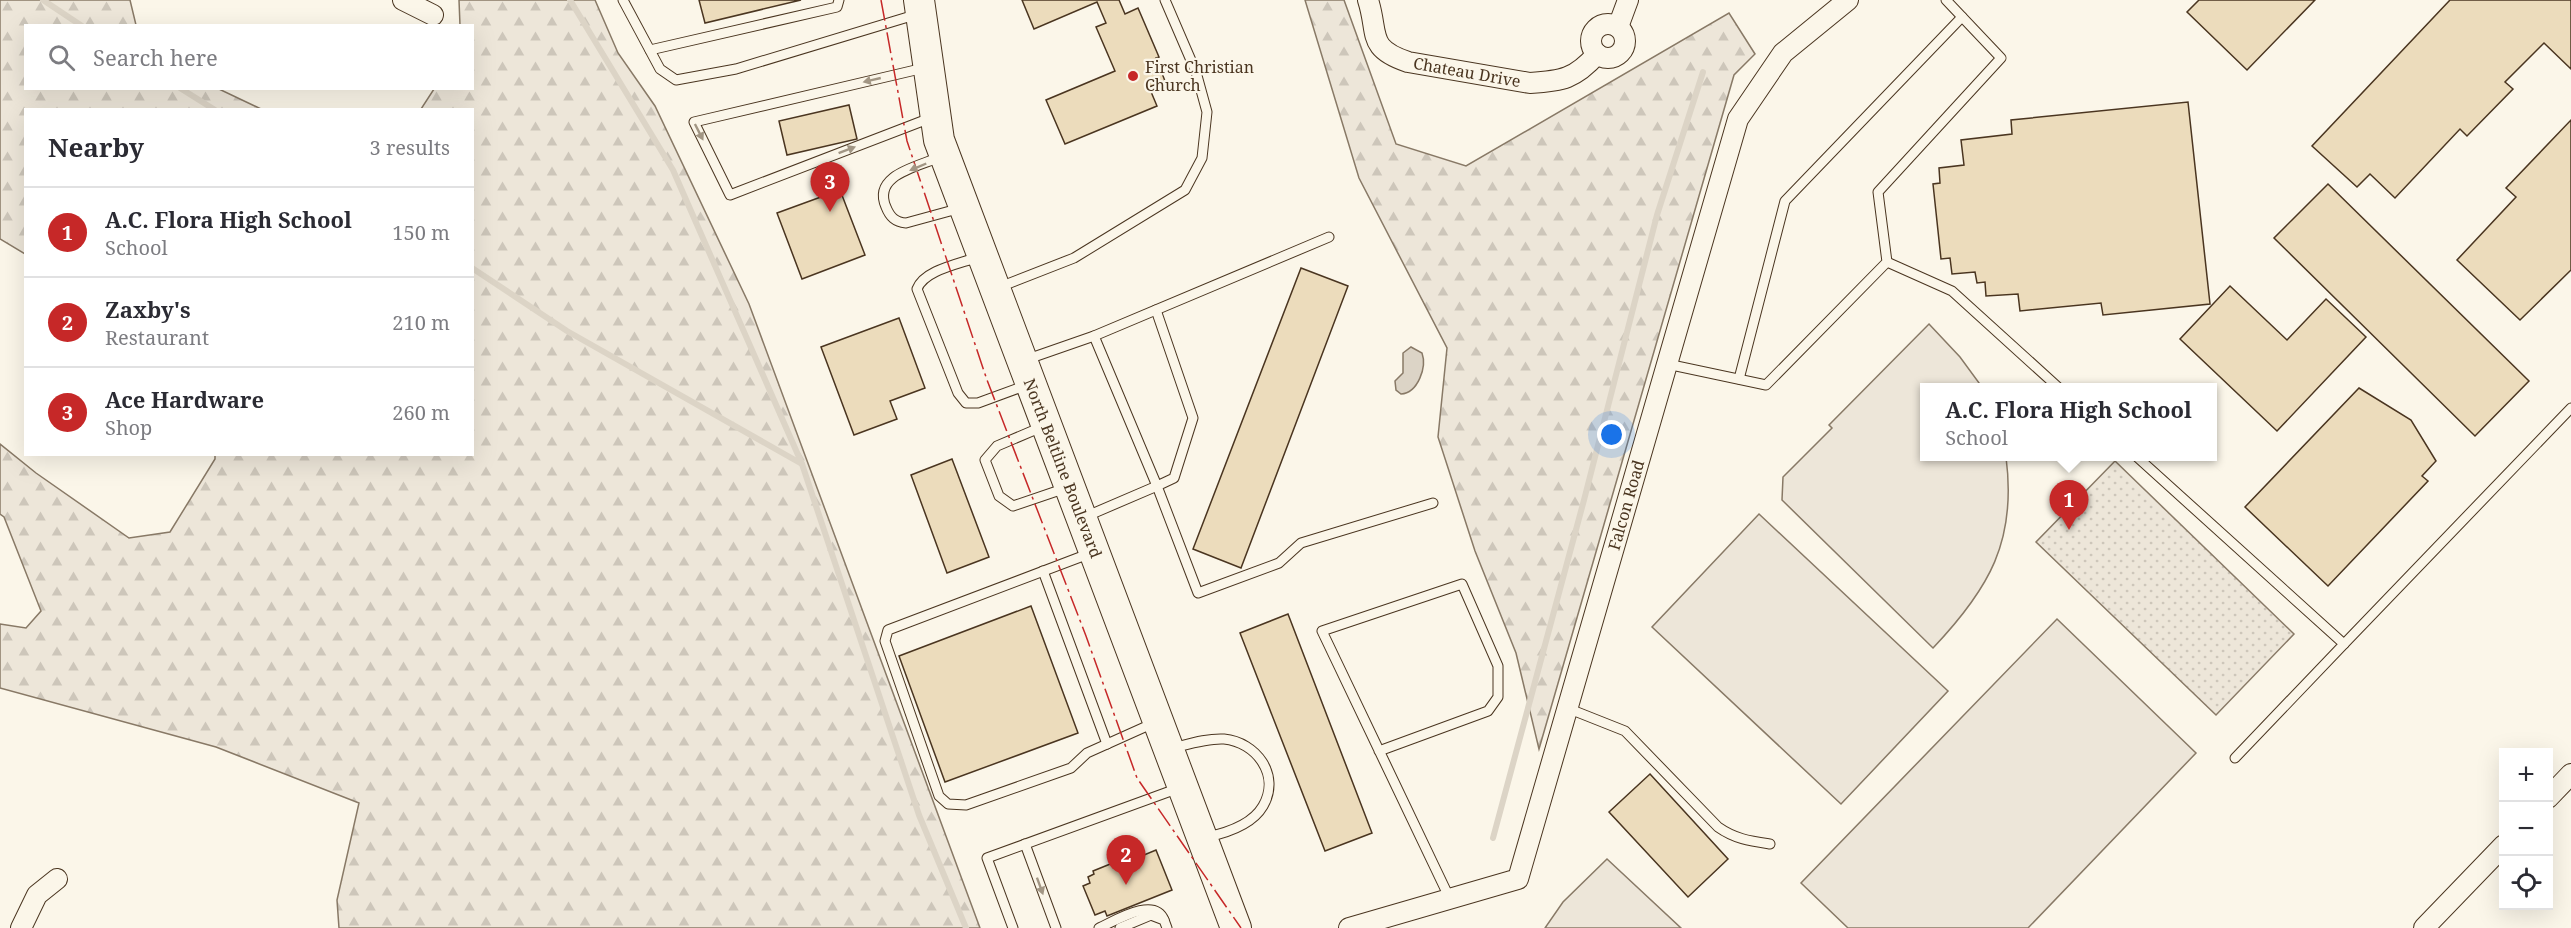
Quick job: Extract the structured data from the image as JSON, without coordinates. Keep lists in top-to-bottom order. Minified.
{"streets":{"main road":["North Beltline Boulevard"],"street":["Chateau Drive","Falcon Road"]},"places":["First Christian Church"],"page":{"search":"Search here","heading":["Nearby","3 results"],"pins":["3","1","2"],"list":[{"mark":"1","name":"A.C. Flora High School","note":"School","value":"150 m"},{"mark":"2","name":"Zaxby's","note":"Restaurant","value":"210 m"},{"mark":"3","name":"Ace Hardware","note":"Shop","value":"260 m"}],"popup":["A.C. Flora High School","School"],"map_buttons":["+","−"]}}
